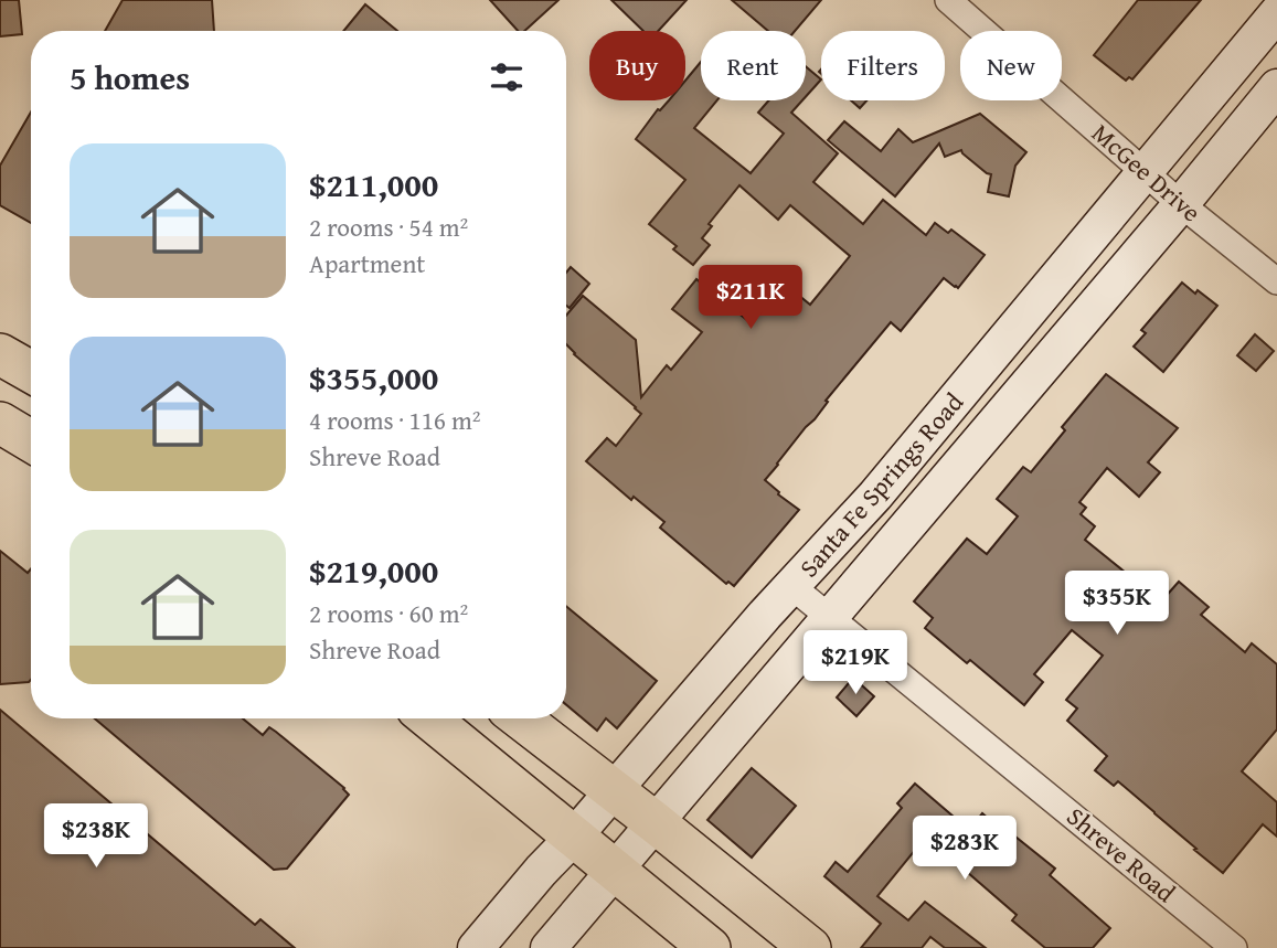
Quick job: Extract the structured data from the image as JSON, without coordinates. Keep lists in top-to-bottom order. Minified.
{"streets":{"main road":["Santa Fe Springs Road"],"street":["McGee Drive","Shreve Road"]},"crossings":[["McGee Drive","Santa Fe Springs Road"],["Santa Fe Springs Road","Shreve Road"]],"page":{"chip":["Buy","Rent","Filters","New"],"heading":"5 homes","list":[{"name":"$211,000","note":"2 rooms · 54 m² · Apartment"},{"name":"$355,000","note":"4 rooms · 116 m² · Shreve Road"},{"name":"$219,000","note":"2 rooms · 60 m² · Shreve Road"}],"price":["$211K","$355K","$219K","$238K","$283K"]}}
